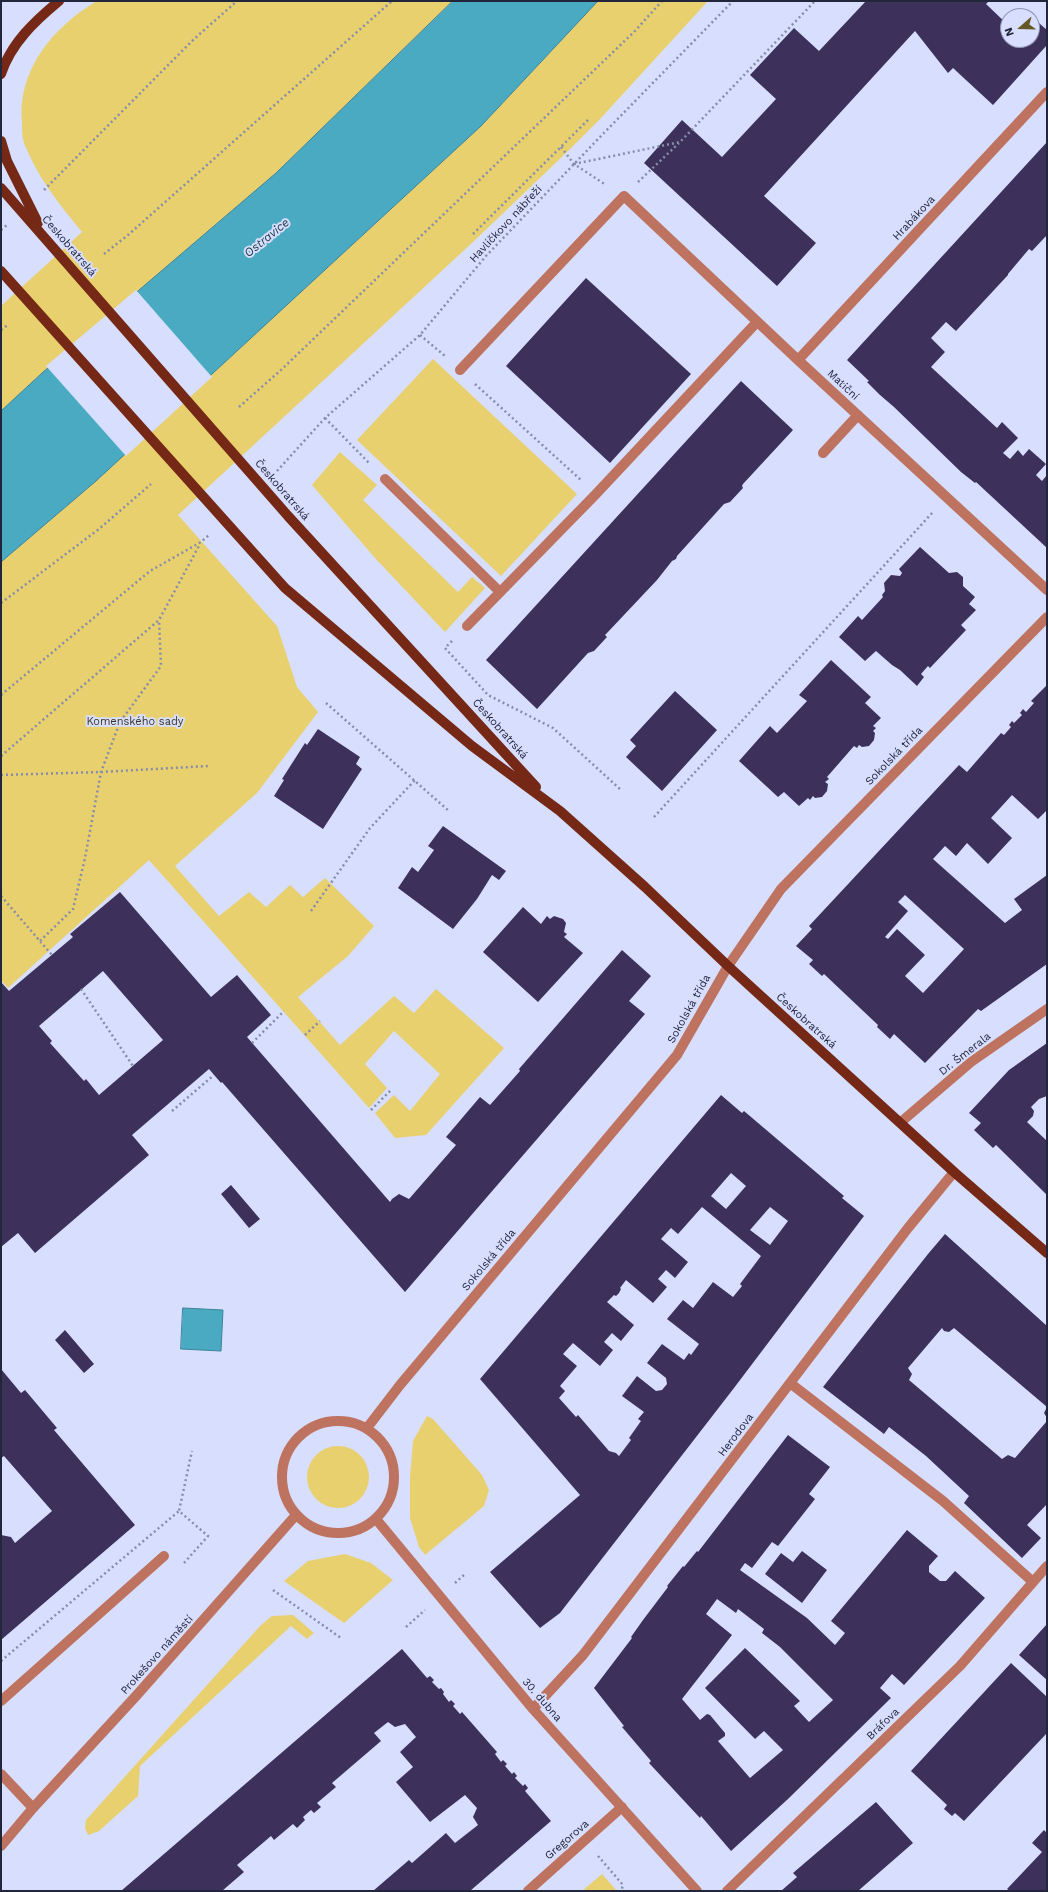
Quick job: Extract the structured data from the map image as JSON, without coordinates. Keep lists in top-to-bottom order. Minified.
{"streets":{"main road":["Českobratrská"],"street":["Hrabákova","Matiční","Sokolská třída","Dr. Šmerala","Herodova","Prokešovo náměstí","30. dubna","Bráfova","Gregorova"],"path":["Havlíčkovo nábřeží"]},"crossings":[["Hrabákova","Matiční"],["Českobratrská","Sokolská třída"],["Českobratrská","Dr. Šmerala"],["Českobratrská","Herodova"],["Sokolská třída","Prokešovo náměstí"],["Sokolská třída","30. dubna"],["Herodova","30. dubna"],["Prokešovo náměstí","30. dubna"],["30. dubna","Gregorova"]],"water":["Ostravice"],"parks":["Komenského sady"],"north":"left"}
